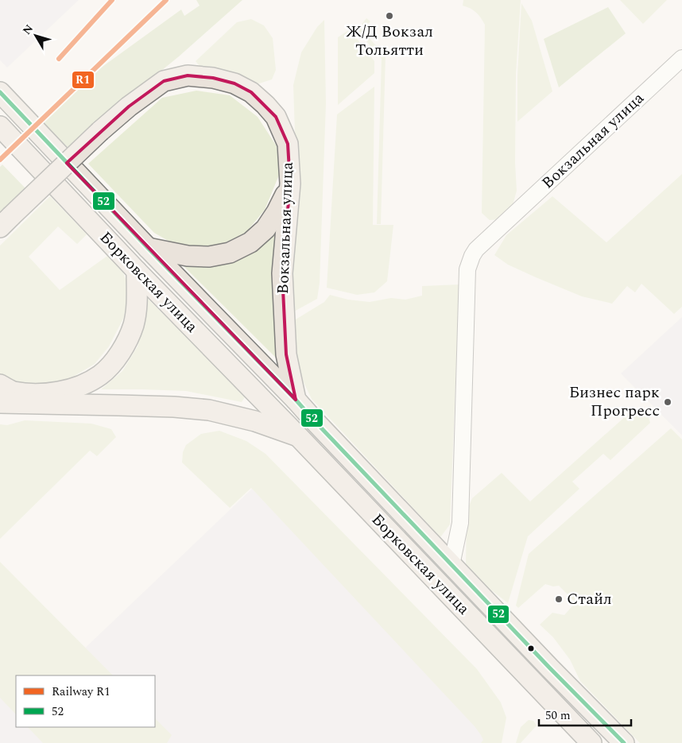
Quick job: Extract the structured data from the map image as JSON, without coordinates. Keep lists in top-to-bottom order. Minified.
{"streets":{"main road":["Вокзальная улица","Борковская улица"]},"crossings":[["Вокзальная улица","Борковская улица"]],"places":["Ж/Д Вокзал Тольятти","Бизнес парк Прогресс","Стайл"],"lines":["rail line R1","transit line 52"],"legend":["Railway R1","52"],"scale_bar":"50 m","north":"top left"}
